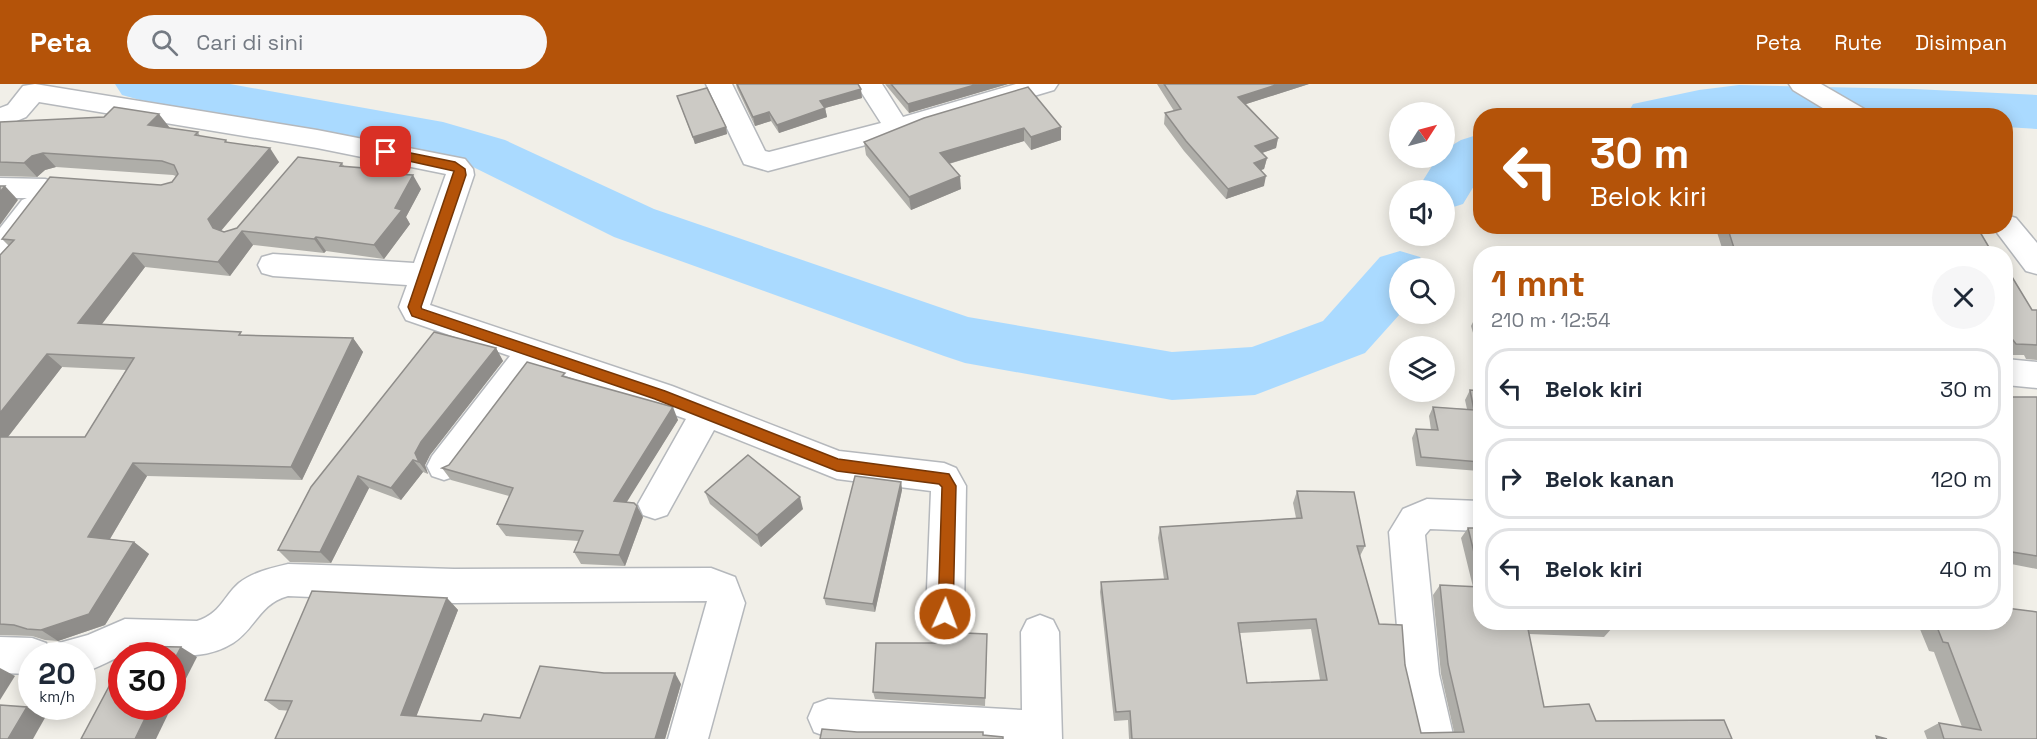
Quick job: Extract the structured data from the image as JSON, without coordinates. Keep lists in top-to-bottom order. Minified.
{"north":"top right","page":{"header":"Peta","search":"Cari di sini","nav":["Peta","Rute","Disimpan"],"turn":["30 m","Belok kiri"],"heading":["1 mnt","210 m · 12:54"],"list":[{"name":"Belok kiri","value":"30 m"},{"name":"Belok kanan","value":"120 m"},{"name":"Belok kiri","value":"40 m"}],"speed":"20 km/h","limit":"30"}}
